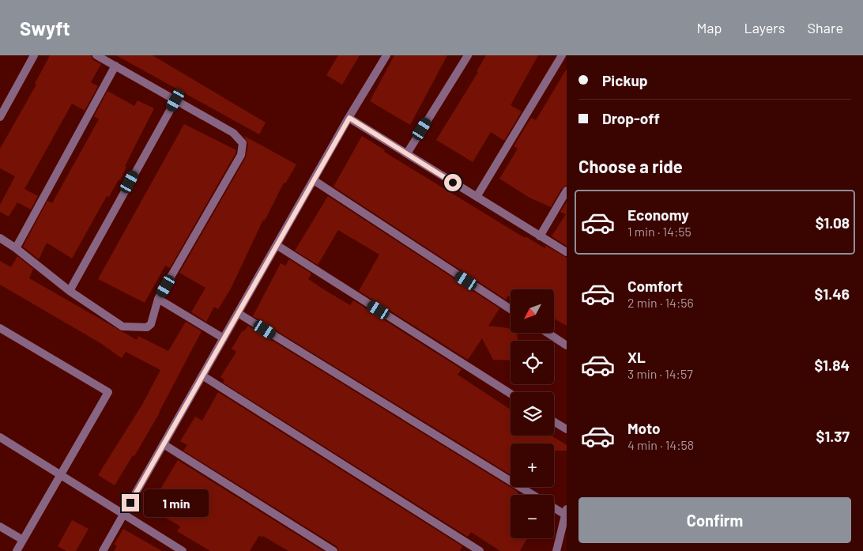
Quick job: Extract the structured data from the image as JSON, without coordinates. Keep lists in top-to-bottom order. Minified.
{"north":"bottom left","page":{"header":"Swyft","nav":["Map","Layers","Share"],"banner":["Pickup","Drop-off"],"heading":"Choose a ride","list":[{"name":"Economy","note":"1 min · 14:55","value":"$1.08"},{"name":"Comfort","note":"2 min · 14:56","value":"$1.46"},{"name":"XL","note":"3 min · 14:57","value":"$1.84"},{"name":"Moto","note":"4 min · 14:58","value":"$1.37"}],"map_buttons":["+","−"],"bubble":"1 min","buttons":"Confirm"}}
